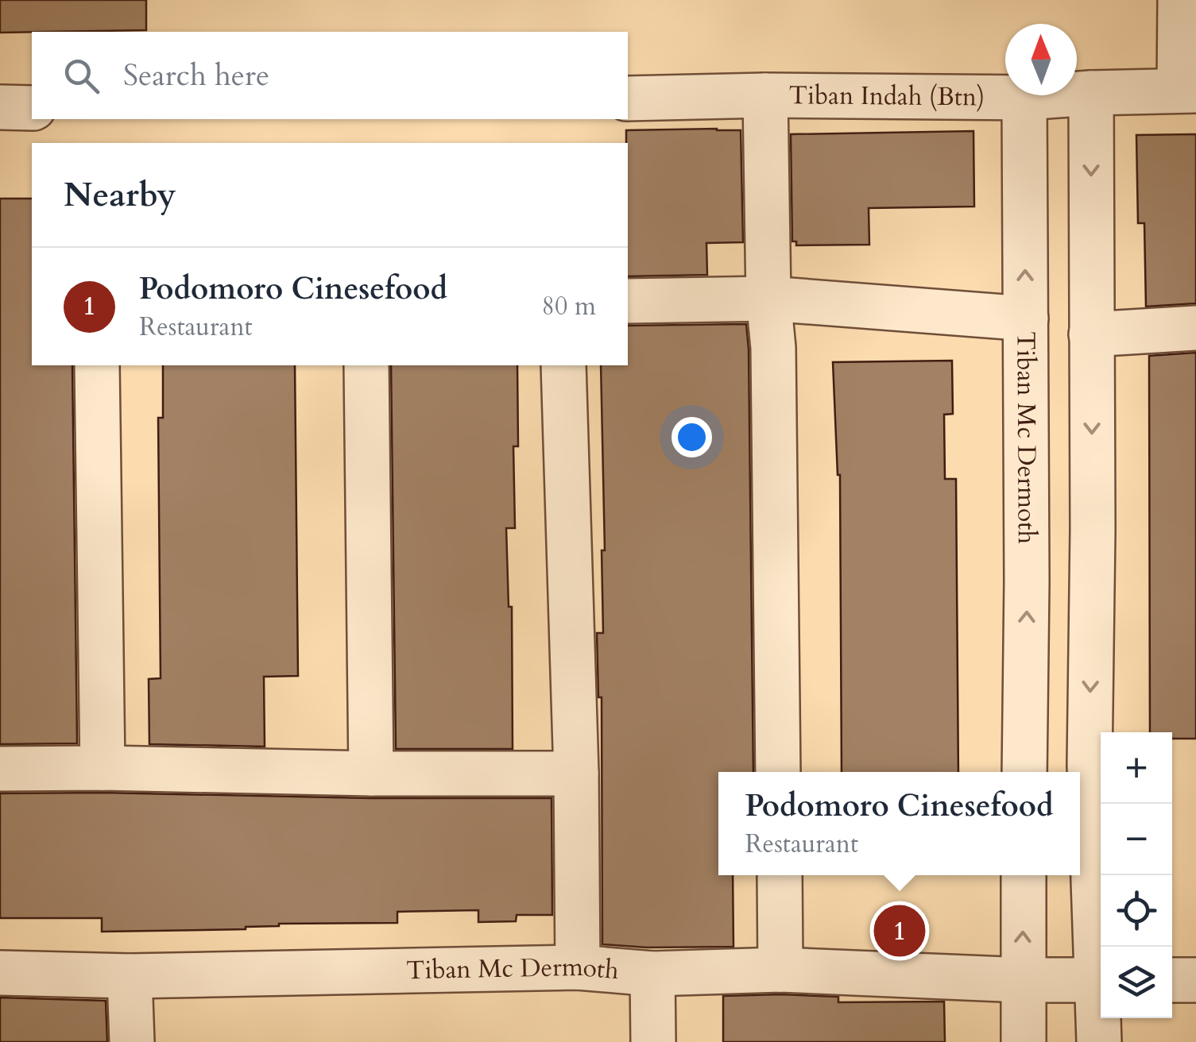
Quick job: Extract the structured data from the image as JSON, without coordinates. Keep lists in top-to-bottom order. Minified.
{"streets":{"street":["Tiban Indah (Btn)","Tiban Mc Dermoth"]},"crossings":[["Tiban Indah (Btn)","Tiban Mc Dermoth"]],"north":"top","page":{"search":"Search here","heading":"Nearby","list":[{"mark":"1","name":"Podomoro Cinesefood","note":"Restaurant","value":"80 m"}],"map_buttons":["+","−"],"popup":["Podomoro Cinesefood","Restaurant"],"pins":"1"}}
